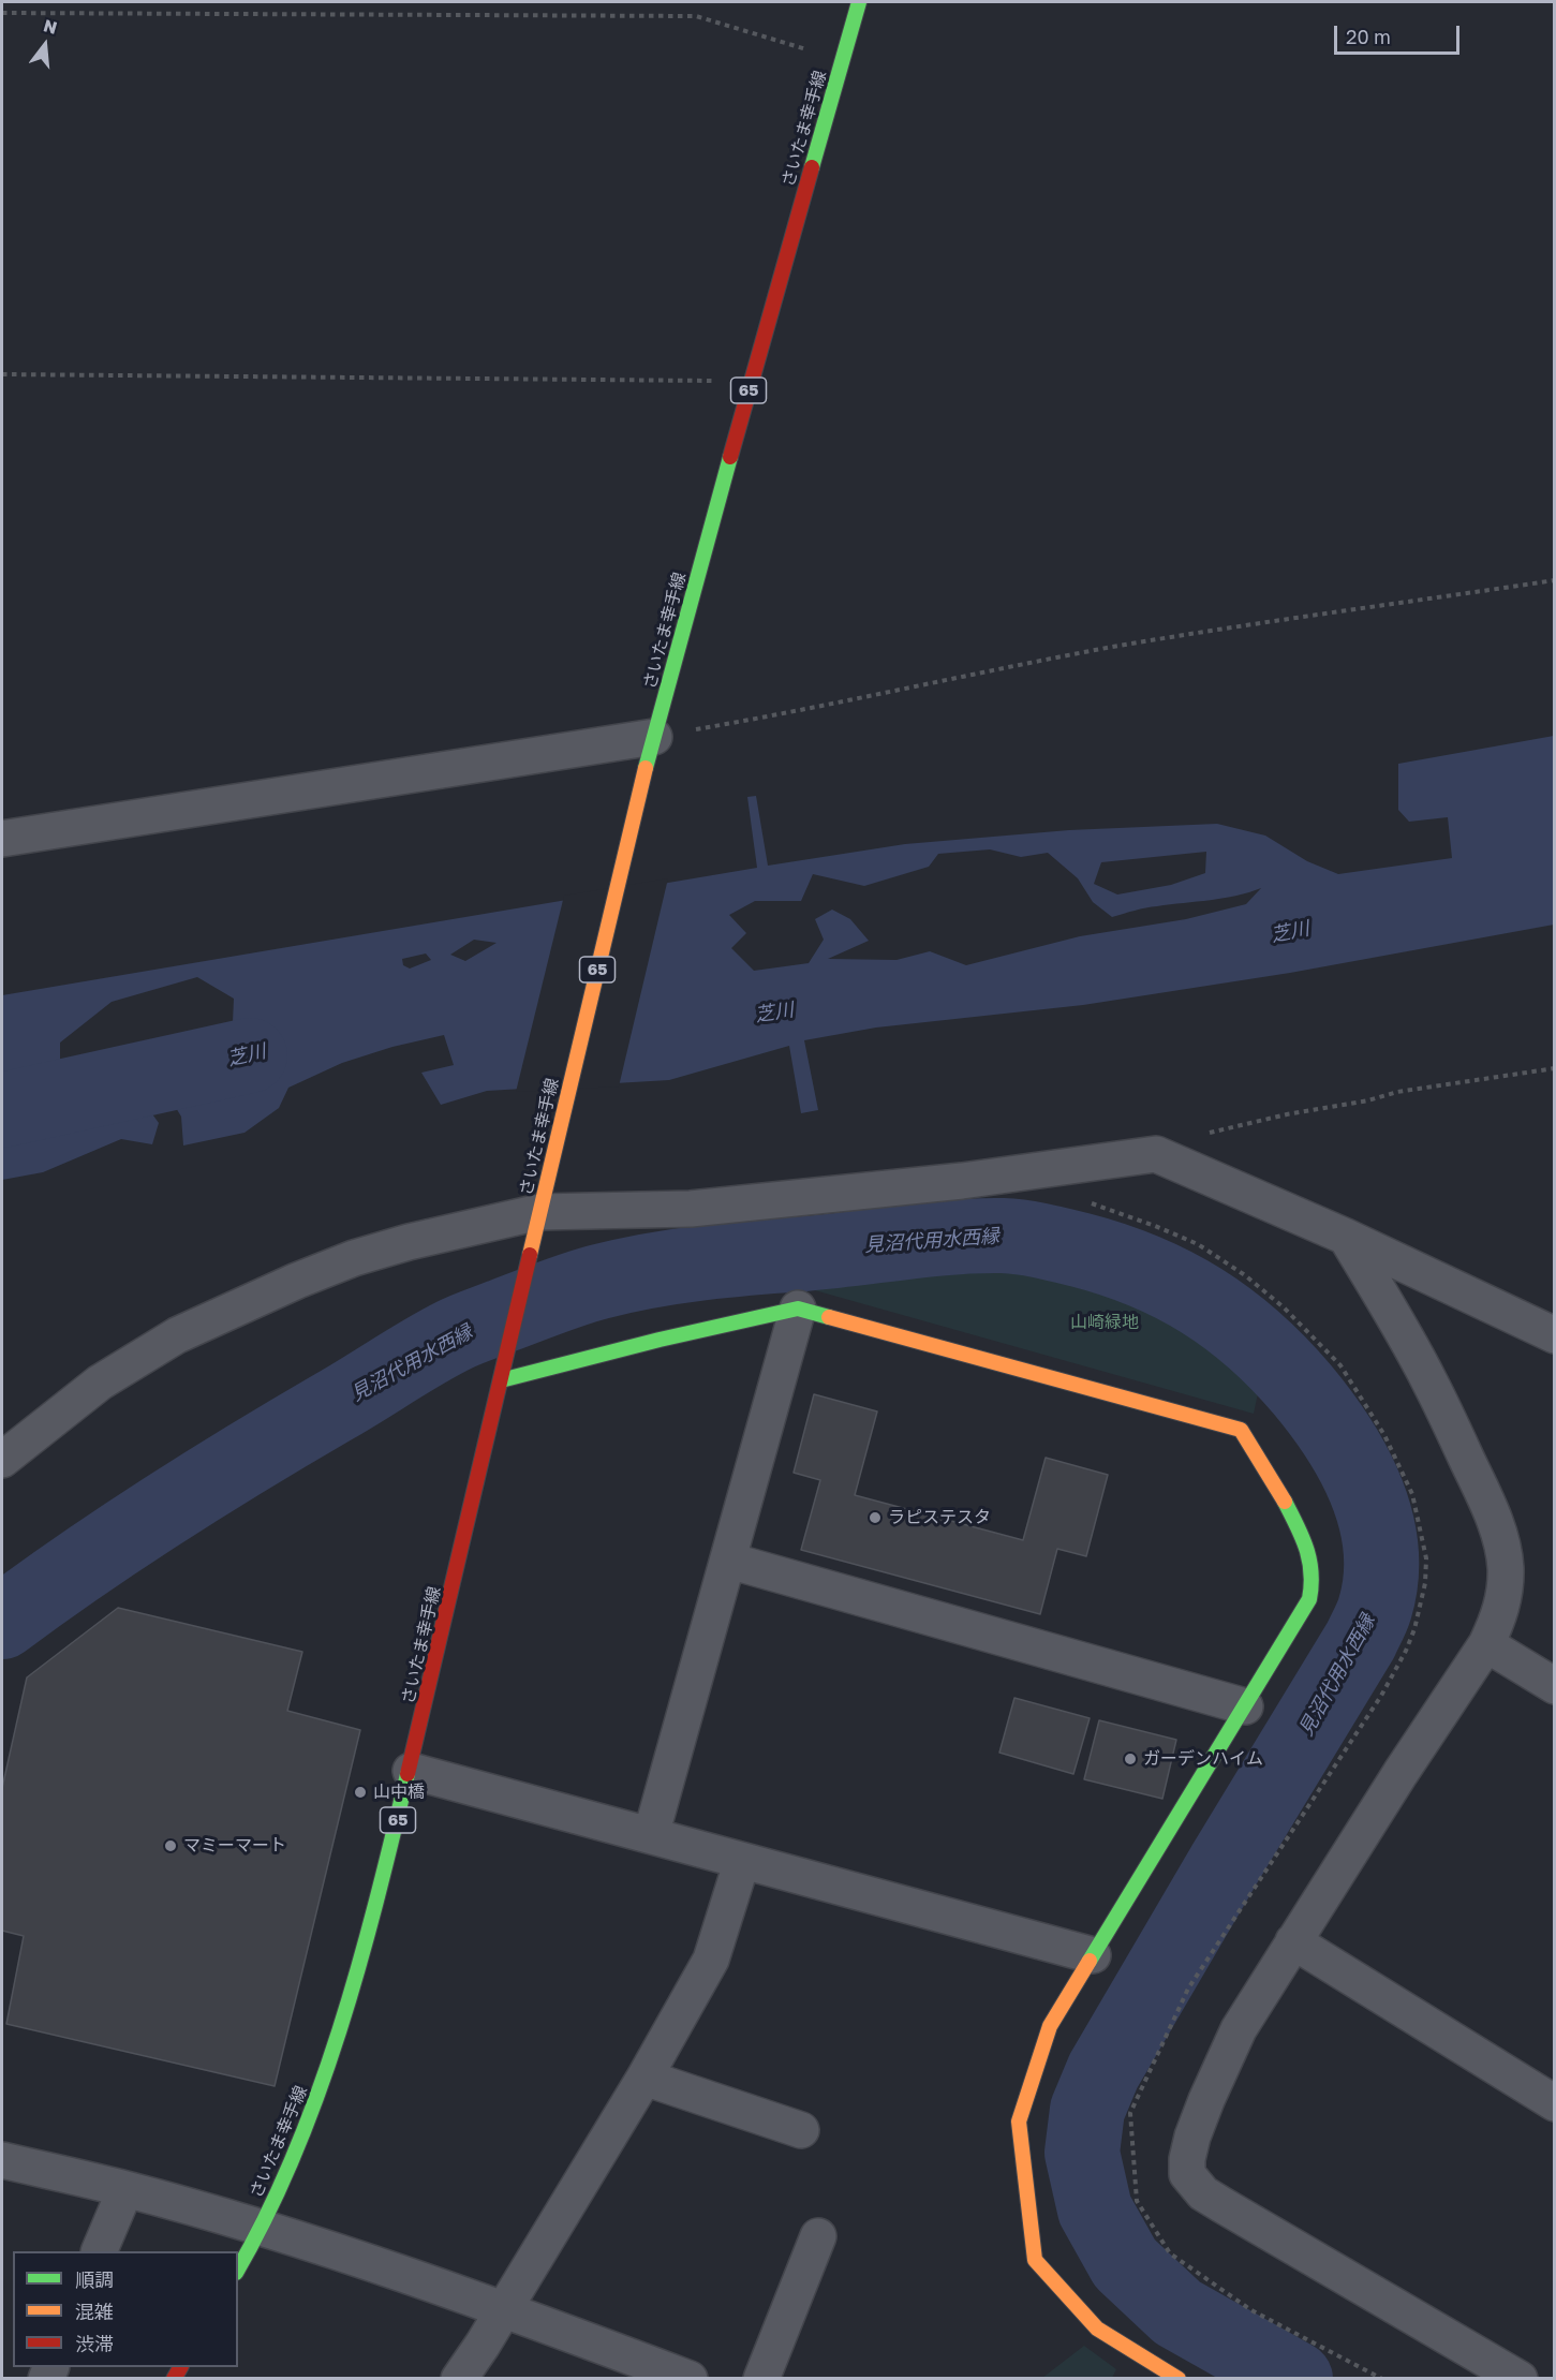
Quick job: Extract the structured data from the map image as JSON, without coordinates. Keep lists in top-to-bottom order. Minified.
{"streets":{"main road":["さいたま幸手線","65"]},"water":["芝川","見沼代用水西縁"],"parks":["山崎緑地"],"places":["ラピステスタ","ガーデンハイム","山中橋","マミーマート"],"legend":["順調","混雑","渋滞"],"scale_bar":"20 m","north":"top"}
